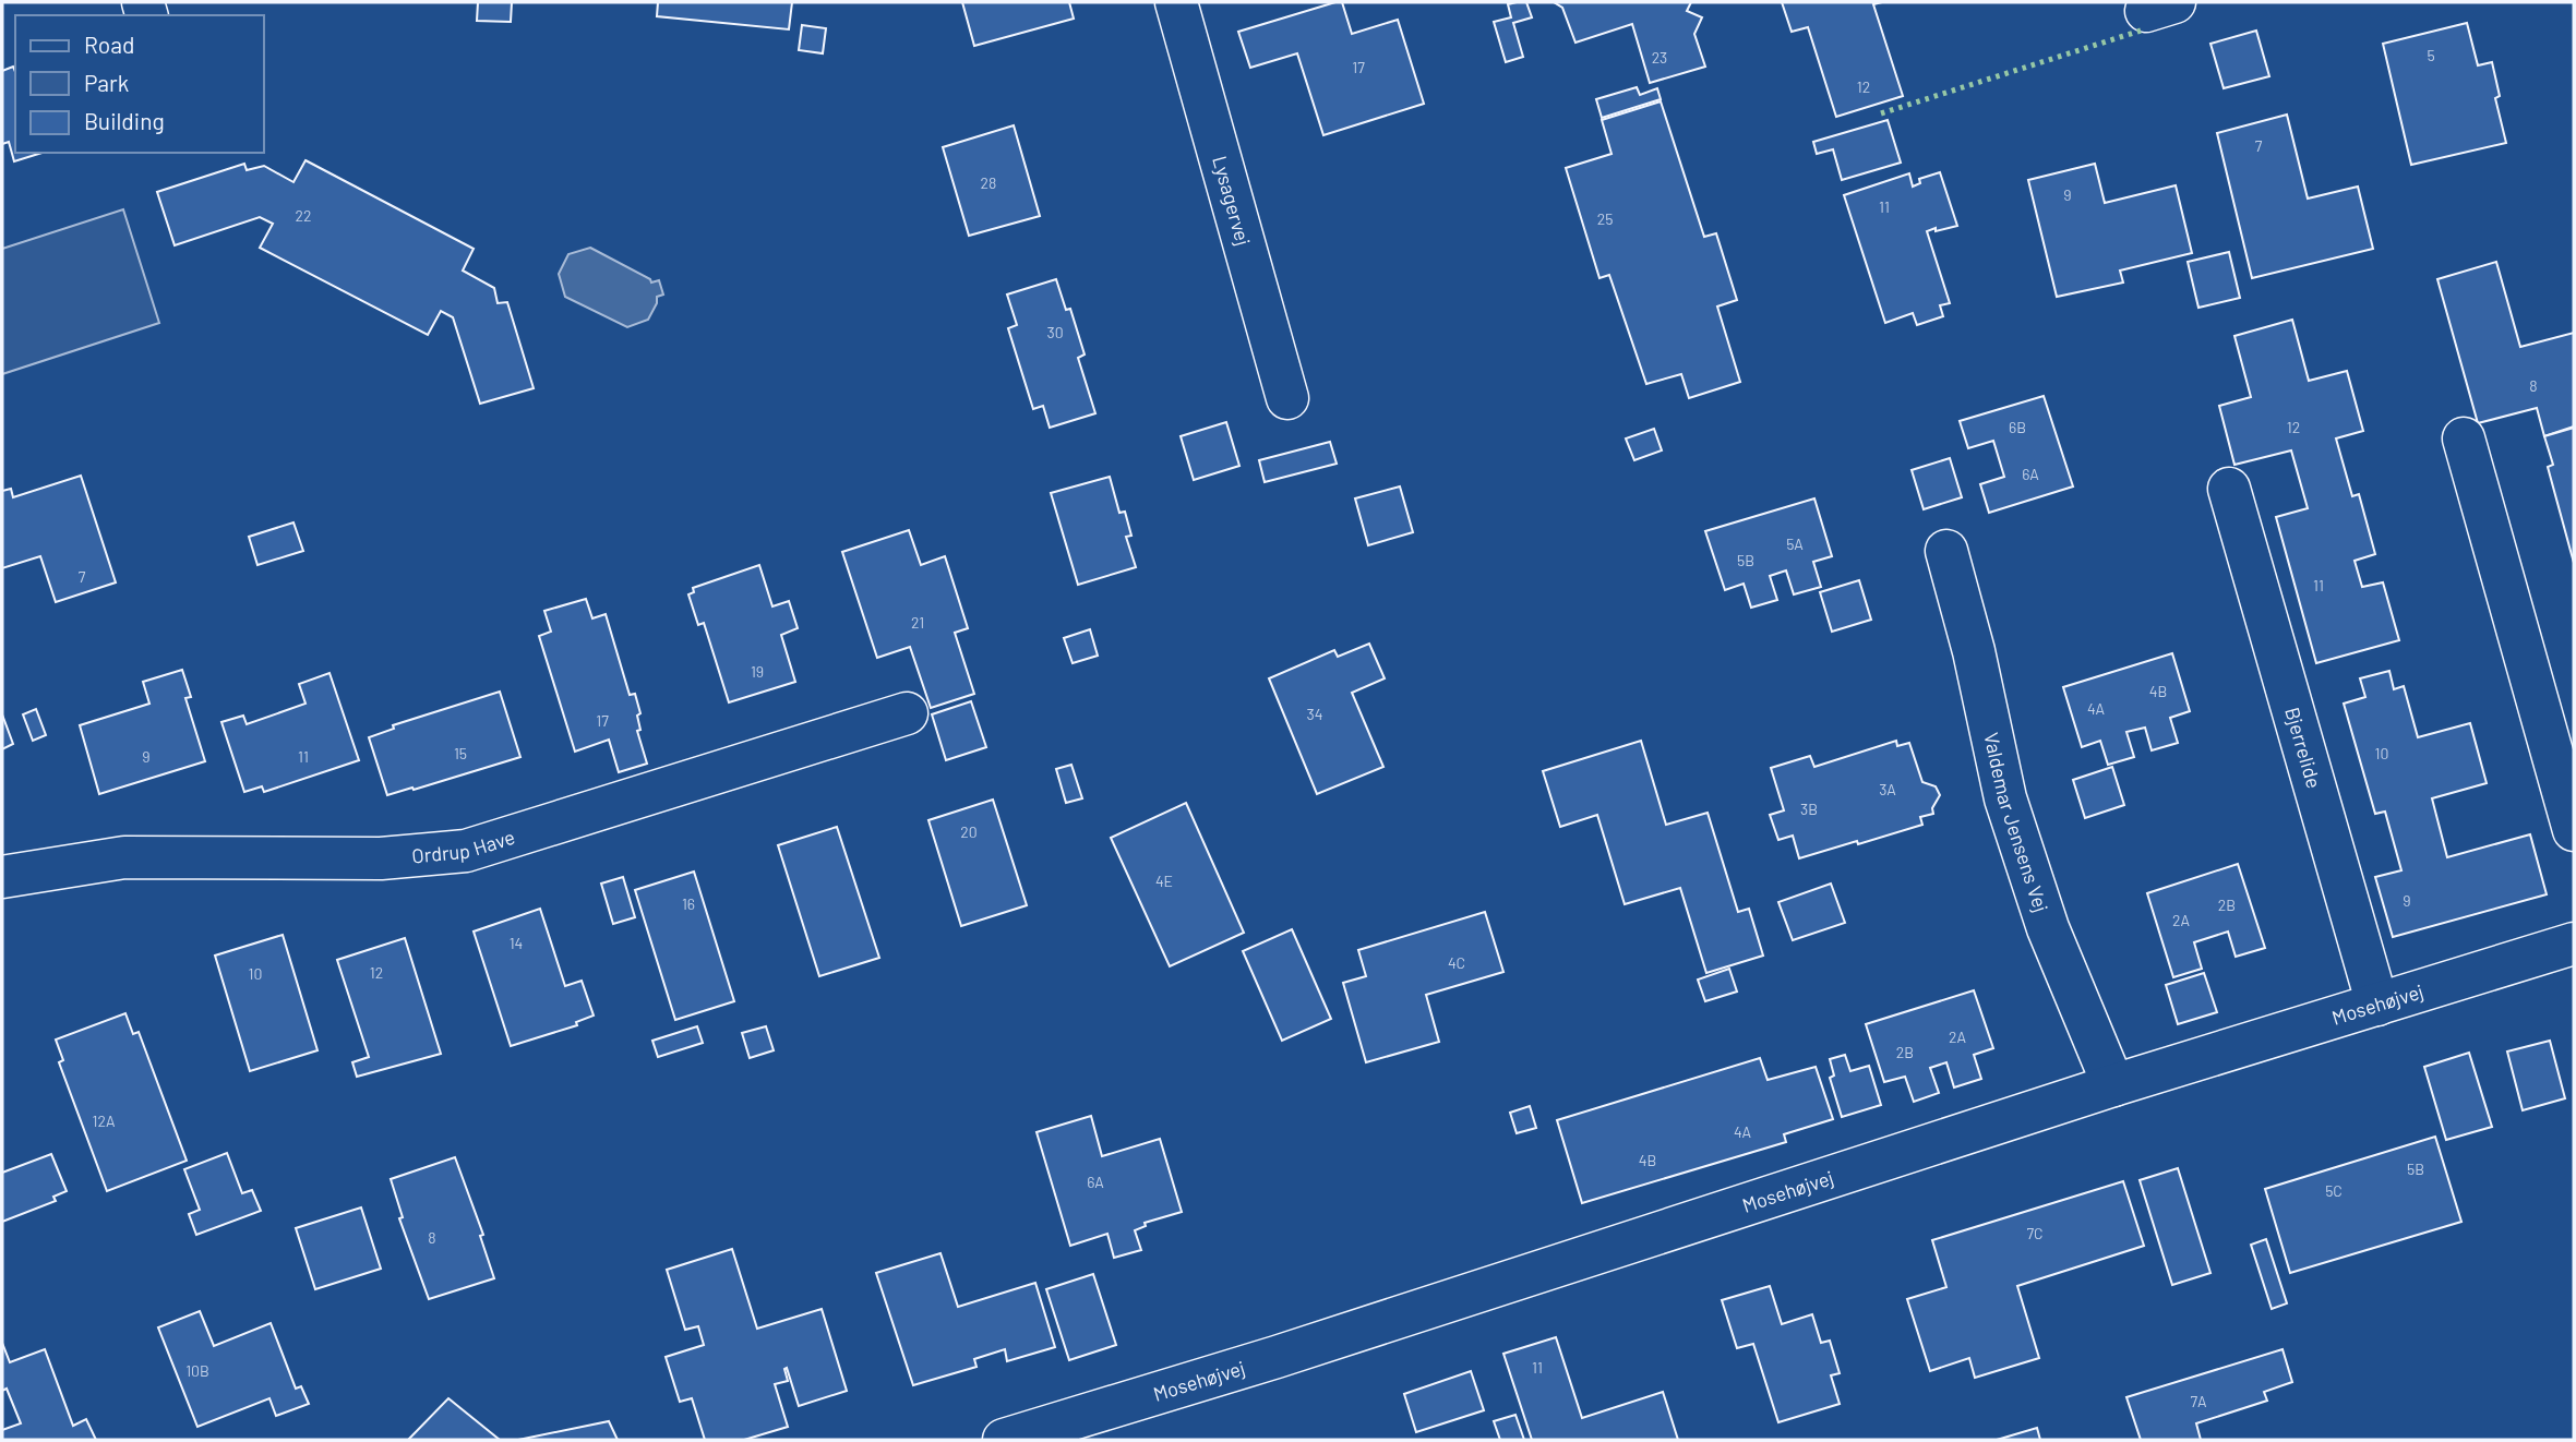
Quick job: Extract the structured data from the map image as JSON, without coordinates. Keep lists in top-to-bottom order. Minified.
{"streets":{"street":["Lysagervej","Bjerrelide","Valdemar Jensens Vej","Ordrup Have","Mosehøjvej"]},"crossings":[["Bjerrelide","Mosehøjvej"],["Valdemar Jensens Vej","Mosehøjvej"]],"house_numbers":["5","23","17","12","7","28","9","11","22","25","30","8","6B","12","6A","5A","5B","7","11","21","19","4B","4A","34","17","15","10","9","11","3A","3B","20","4E","9","16","2B","2A","14","4C","12","10","2A","2B","12A","4A","4B","5B","6A","5C","7C","8","11","10B","7A"],"legend":["Road","Park","Building"]}
